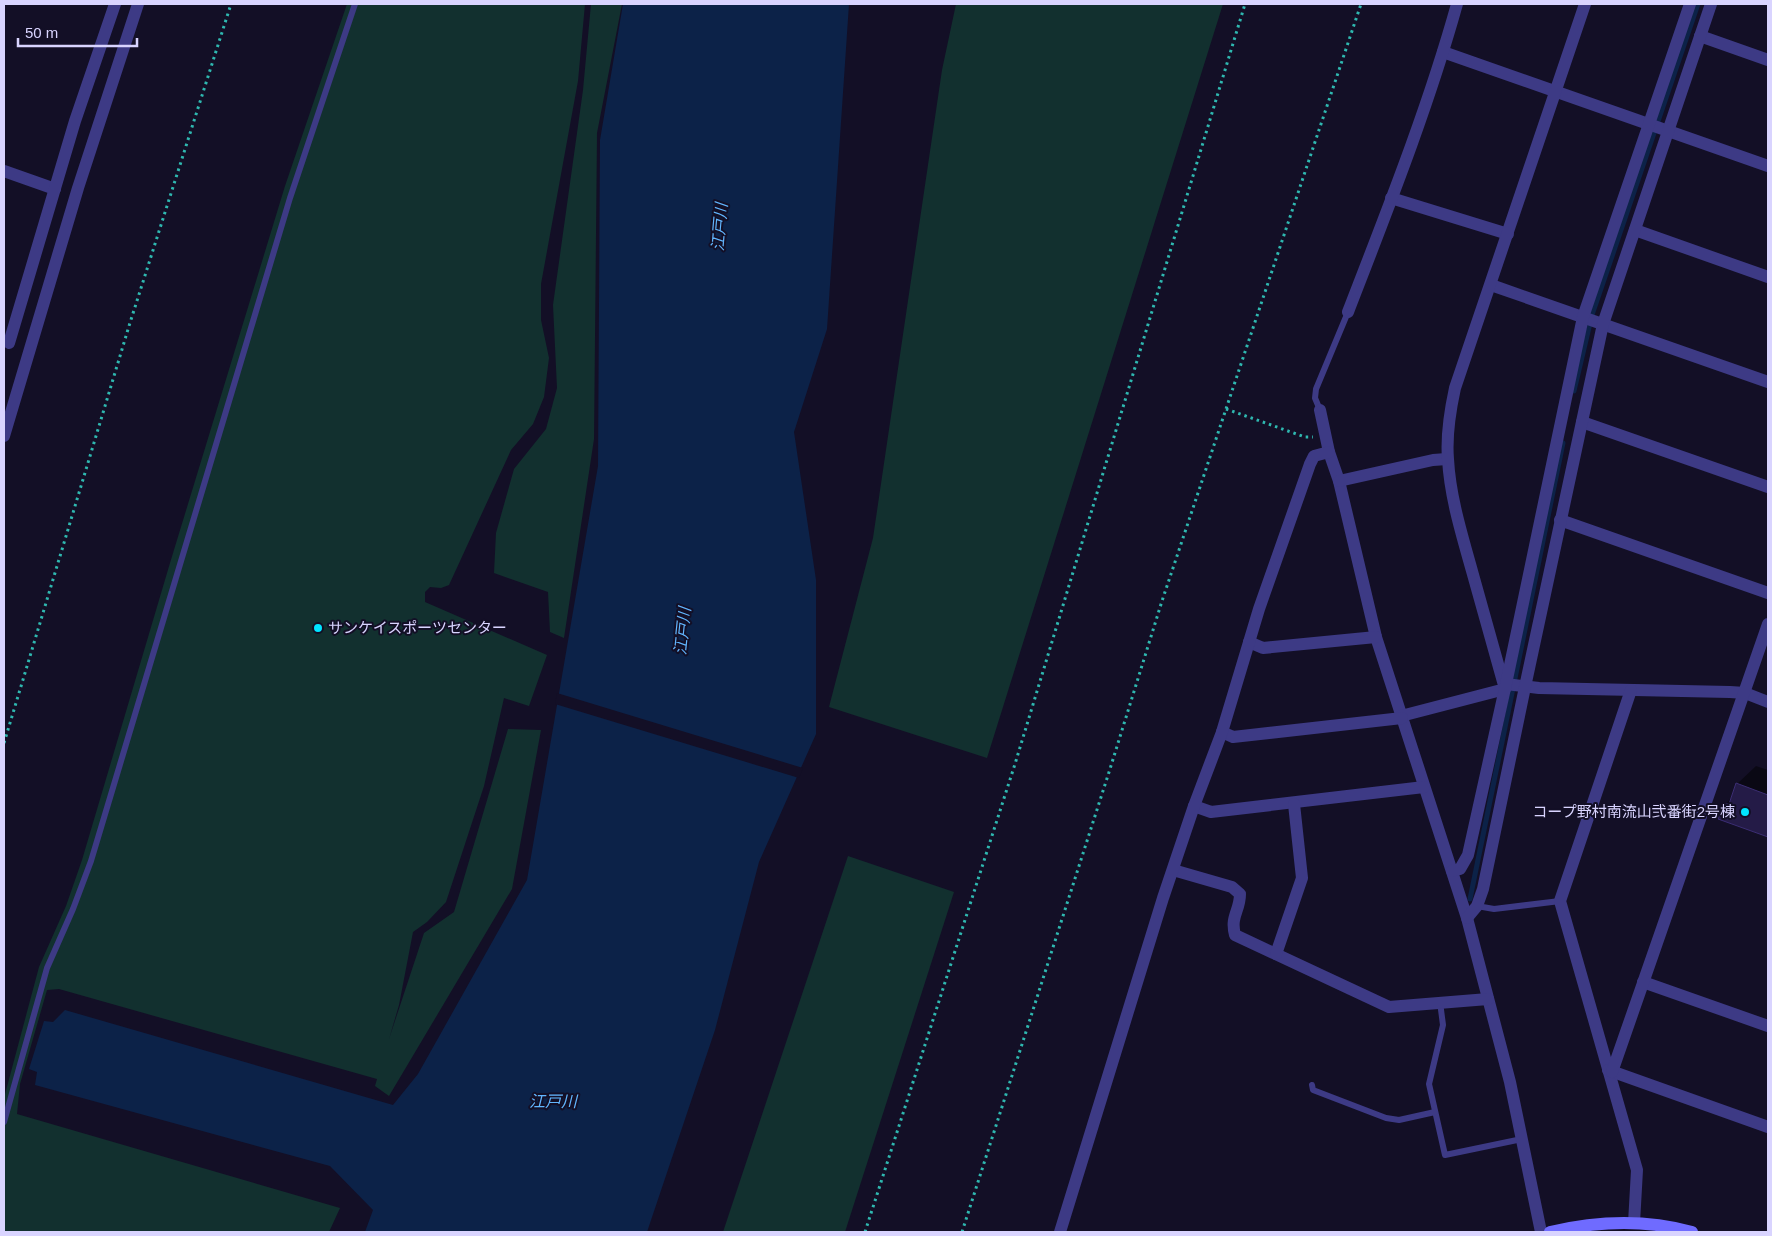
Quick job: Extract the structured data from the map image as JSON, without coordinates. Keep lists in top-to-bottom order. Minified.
{"water":["江戸川"],"places":["サンケイスポーツセンター","コープ野村南流山弐番街2号棟"],"scale_bar":"50 m"}
